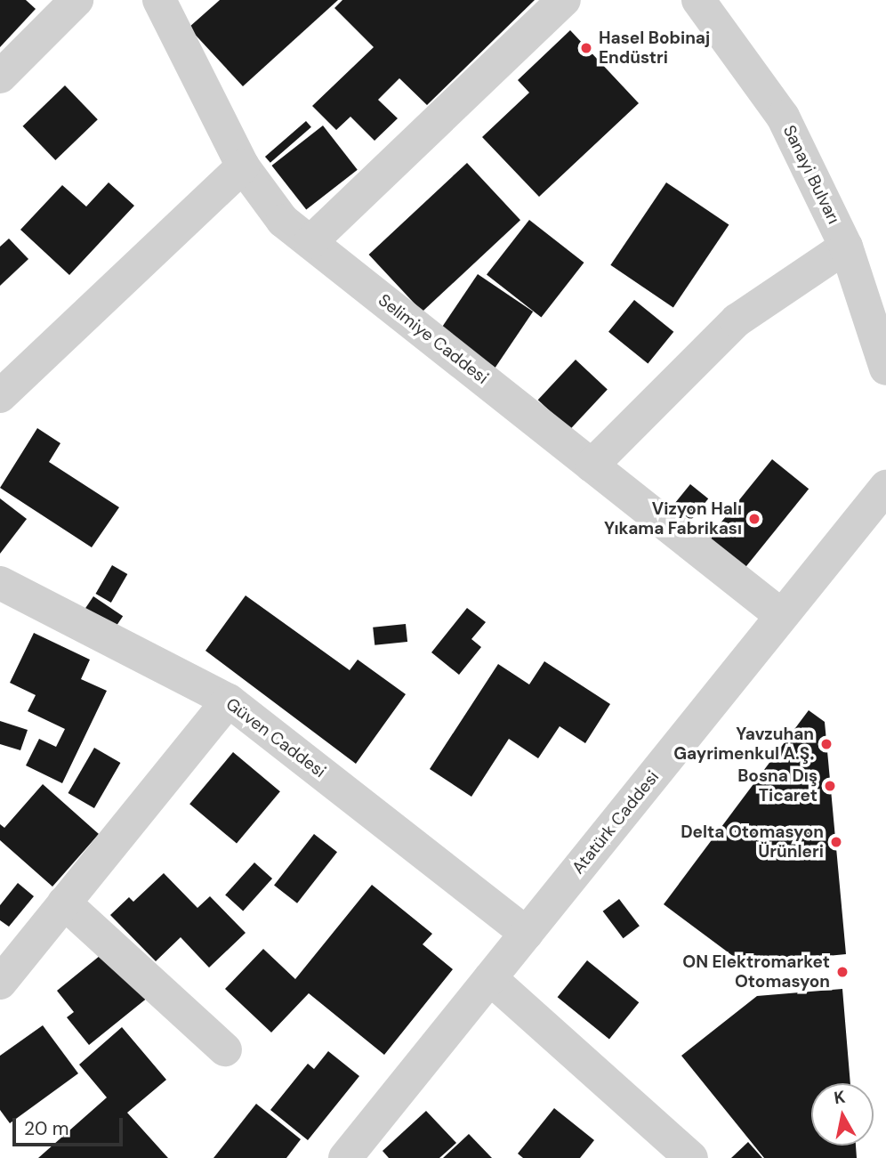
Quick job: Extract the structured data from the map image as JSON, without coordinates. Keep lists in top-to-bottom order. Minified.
{"streets":{"street":["Sanayi Bulvarı","Selimiye Caddesi","Güven Caddesi","Atatürk Caddesi"]},"crossings":[["Selimiye Caddesi","Atatürk Caddesi"],["Güven Caddesi","Atatürk Caddesi"]],"places":["Hasel Bobinaj Endüstri","Vizyon Halı Yıkama Fabrikası","Yavzuhan Gayrimenkul A.Ş.","Bosna Dış Ticaret","Delta Otomasyon Ürünleri","ON Elektromarket Otomasyon"],"scale_bar":"20 m","north":"top"}
